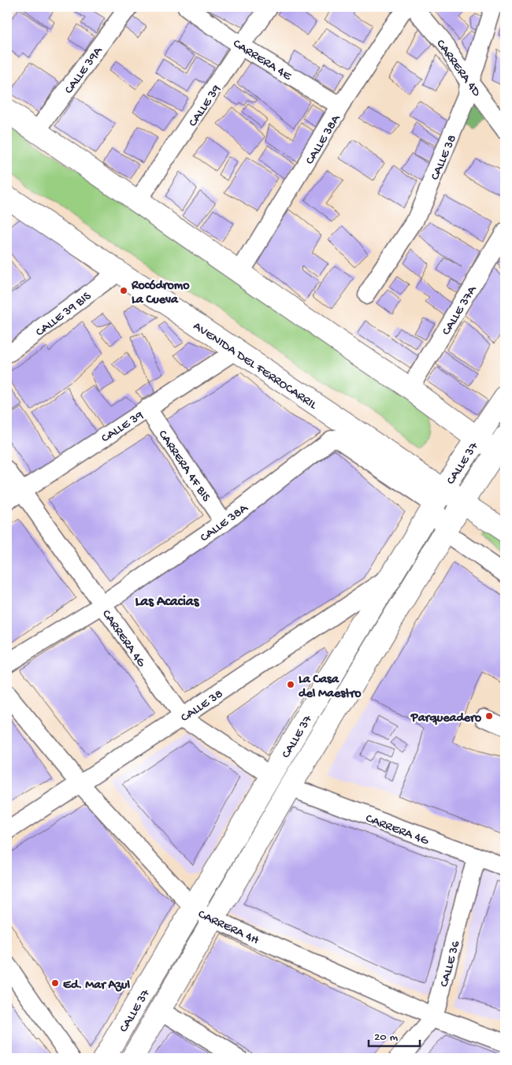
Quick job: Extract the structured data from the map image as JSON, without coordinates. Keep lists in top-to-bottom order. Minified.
{"streets":{"main road":["AVENIDA DEL FERROCARRIL","CALLE 37"],"street":["CARRERA 4E","CARRERA 4D","CALLE 39A","CALLE 39","CALLE 38A","CALLE 38","CALLE 37A","CALLE 39 BIS","CARRERA 4F BIS","CARRERA 4G","CARRERA 4H","CALLE 36"]},"crossings":[["CARRERA 4E","CALLE 39"],["CARRERA 4E","CALLE 38A"],["CARRERA 4D","CALLE 38"],["CALLE 39","AVENIDA DEL FERROCARRIL"],["CALLE 39","CARRERA 4F BIS"],["CALLE 39","CARRERA 4G"],["CALLE 38A","AVENIDA DEL FERROCARRIL"],["CALLE 38A","CALLE 37"],["CALLE 38A","CARRERA 4F BIS"],["CALLE 38A","CARRERA 4G"],["CALLE 38","CALLE 37"],["CALLE 38","CARRERA 4G"],["CALLE 38","CARRERA 4H"],["CALLE 39 BIS","AVENIDA DEL FERROCARRIL"],["AVENIDA DEL FERROCARRIL","CALLE 37"],["CALLE 37","CARRERA 4G"],["CALLE 37","CARRERA 4H"],["CARRERA 4G","CALLE 36"],["CARRERA 4H","CALLE 36"]],"districts":["Las Acacias"],"places":["Rocódromo La Cueva","La Casa del Maestro","Parqueadero","Ed. Mar Azul"],"scale_bar":"20 m"}
